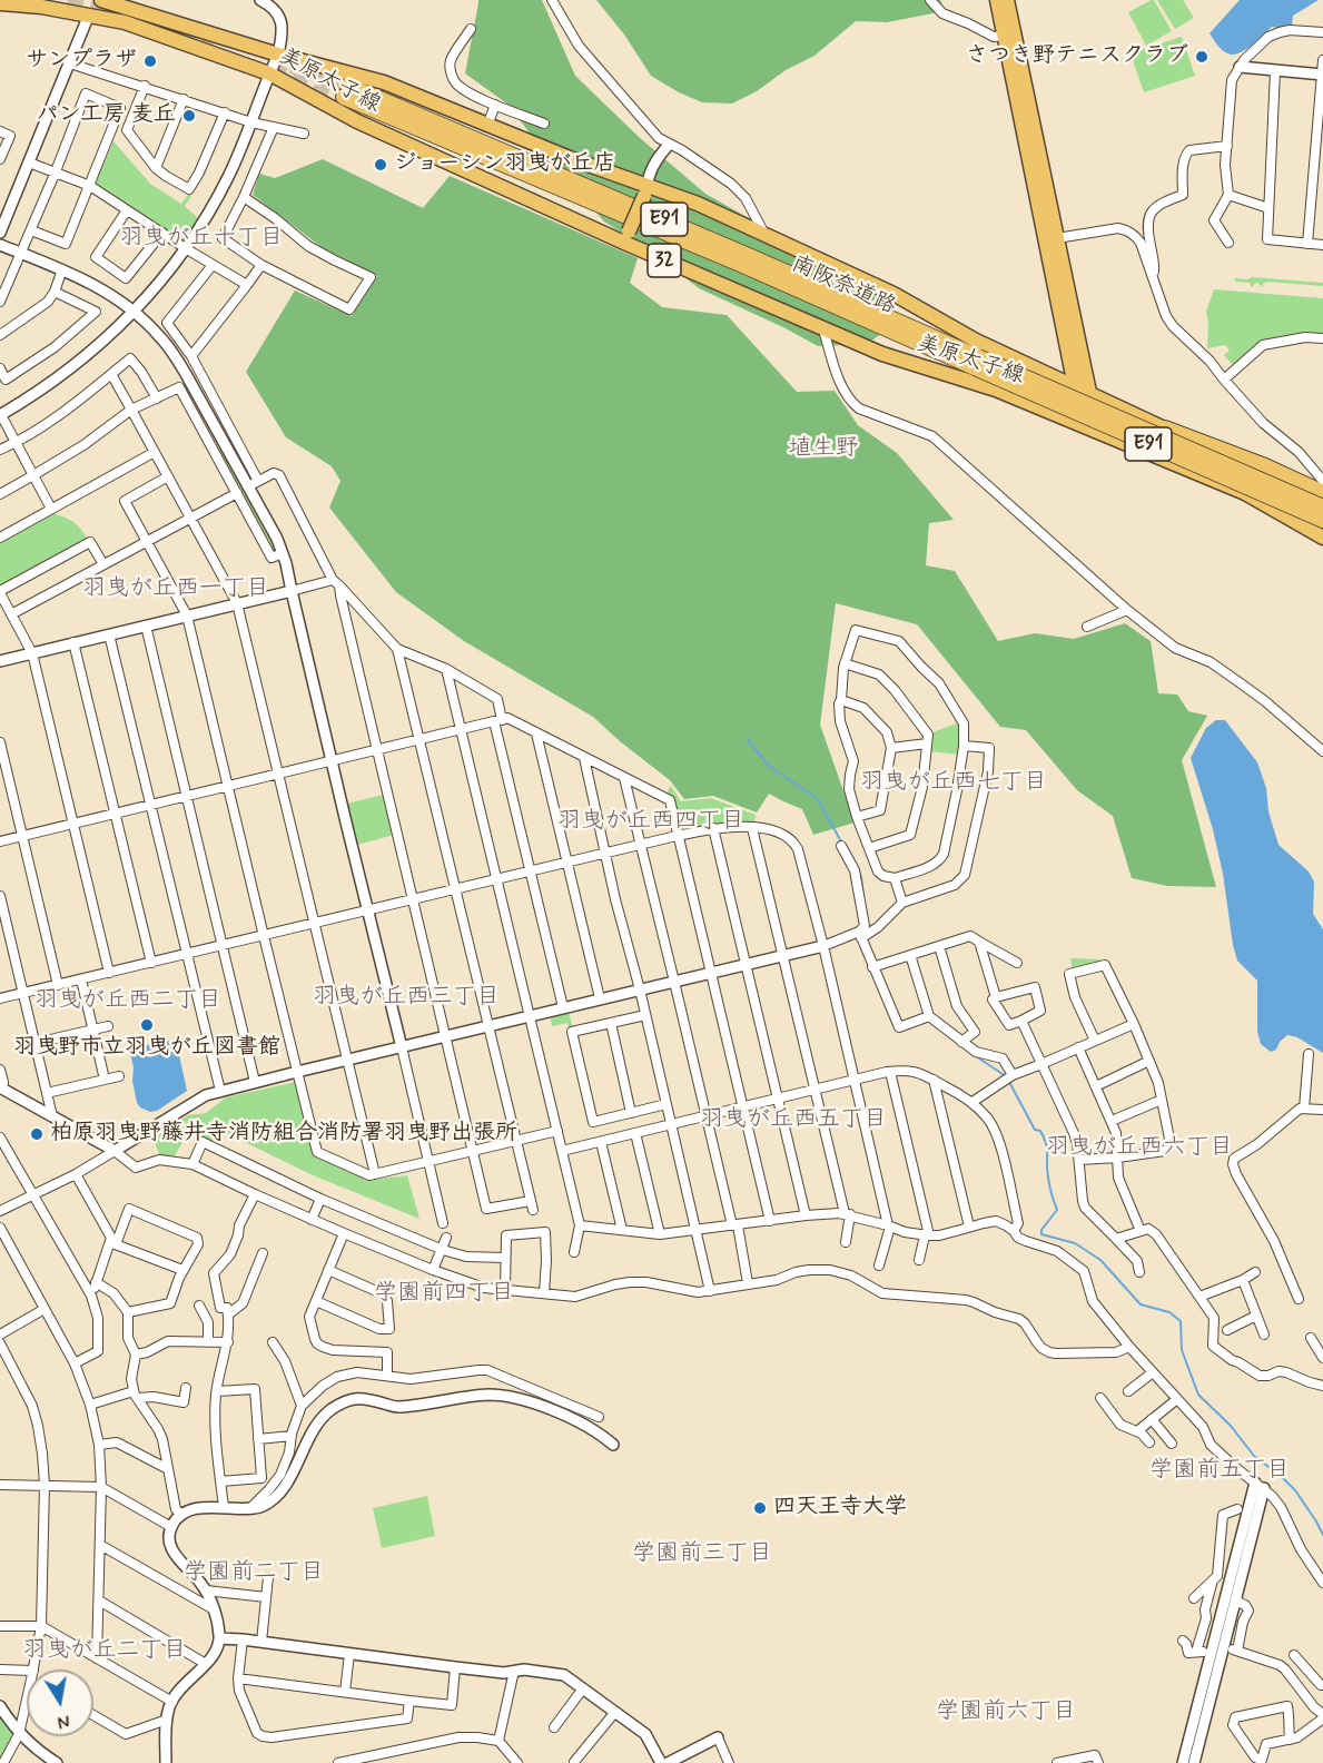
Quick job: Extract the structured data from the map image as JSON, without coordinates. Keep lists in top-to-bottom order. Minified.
{"streets":{"highway":["E91","南阪奈道路"],"main road":["美原太子線","32"]},"crossings":[["美原太子線","32"]],"districts":["羽曳が丘十丁目","埴生野","羽曳が丘西一丁目","羽曳が丘西七丁目","羽曳が丘西四丁目","羽曳が丘西三丁目","羽曳が丘西二丁目","羽曳が丘西五丁目","羽曳が丘西六丁目","学園前四丁目","学園前五丁目","学園前三丁目","学園前二丁目","羽曳が丘二丁目","学園前六丁目"],"places":["さつき野テニスクラブ","サンプラザ","パン工房 麦丘","ジョーシン羽曳が丘店","羽曳野市立羽曳が丘図書館","柏原羽曳野藤井寺消防組合消防署羽曳野出張所","四天王寺大学"],"north":"bottom"}
